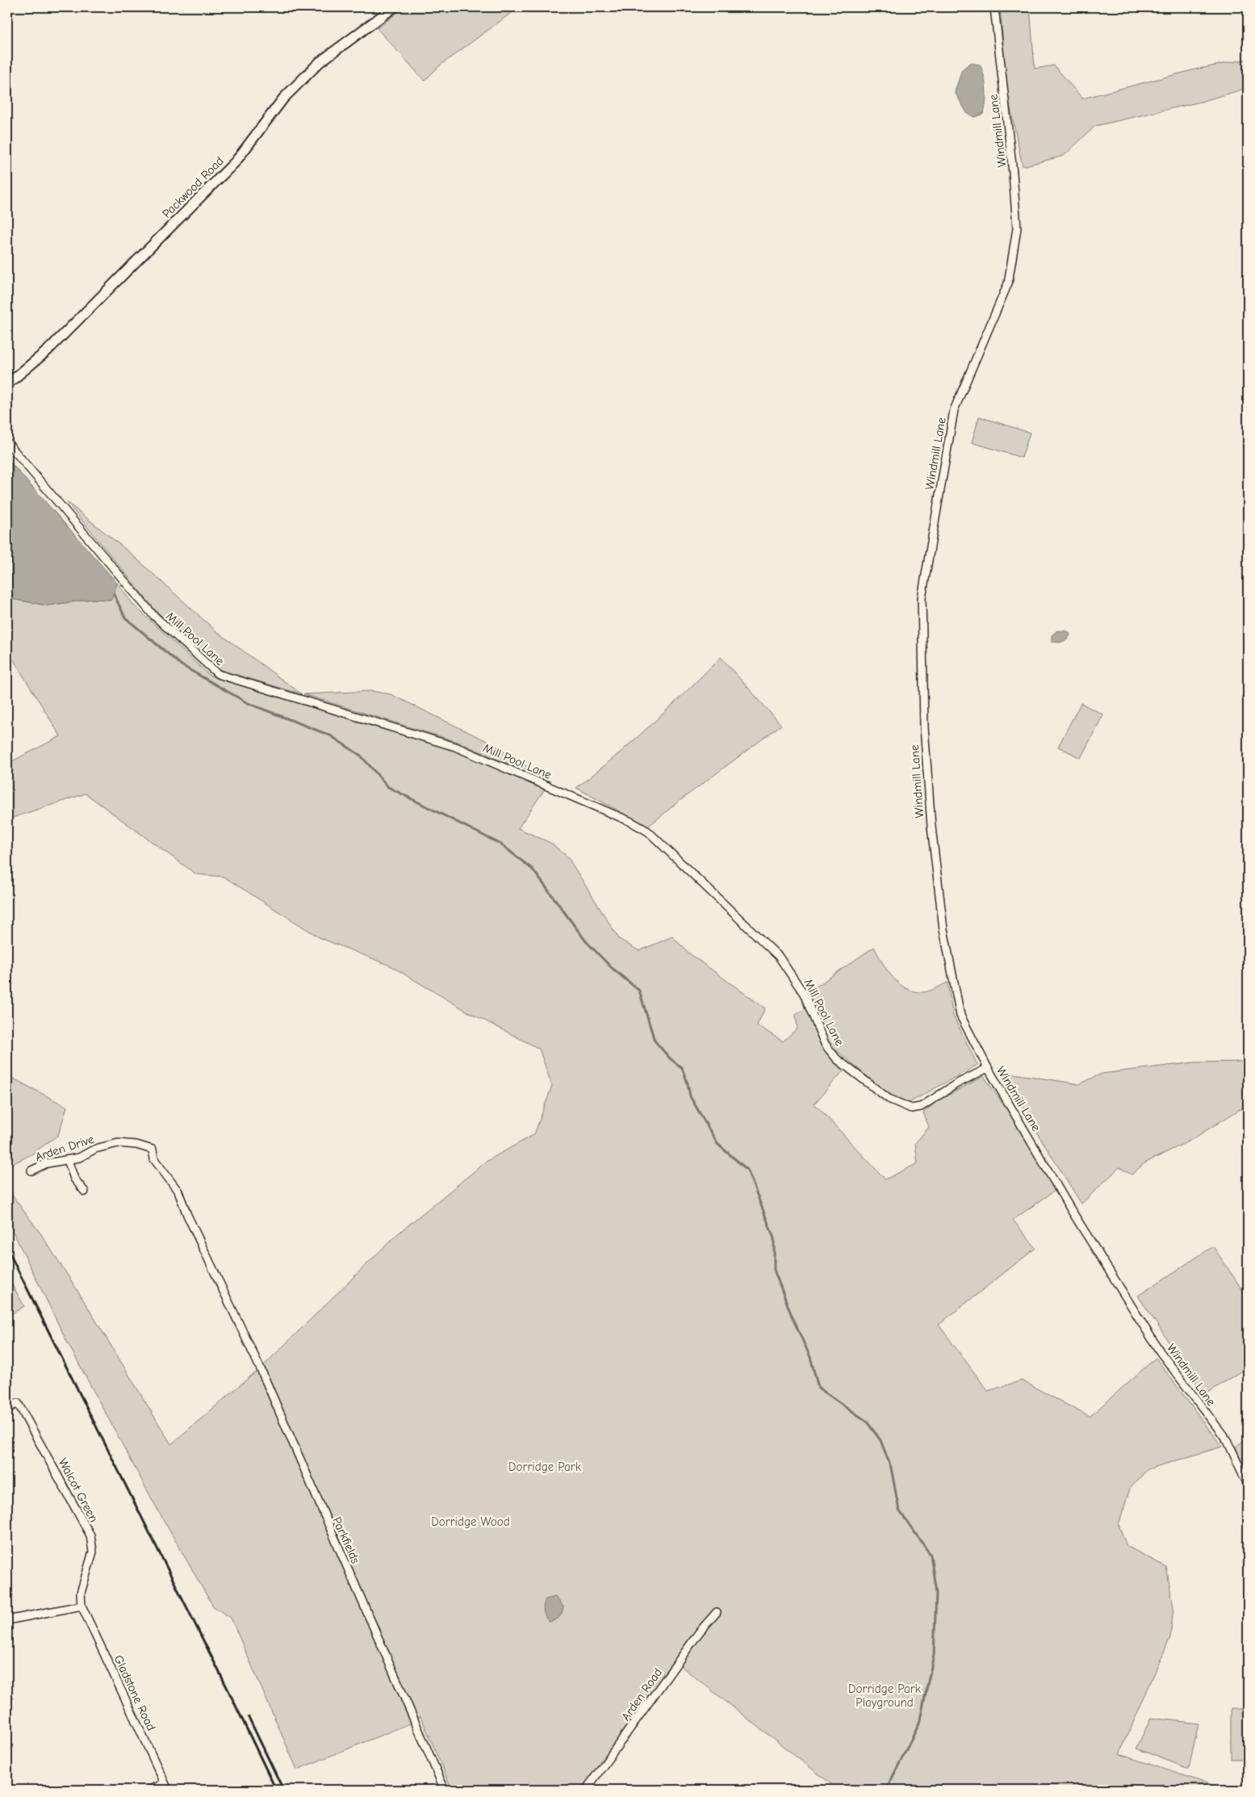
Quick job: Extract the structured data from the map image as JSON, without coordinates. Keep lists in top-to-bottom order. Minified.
{"streets":{"street":["Windmill Lane","Packwood Road","Mill Pool Lane","Arden Drive","Walcot Green","Parkfields","Gladstone Road","Arden Road"]},"crossings":[["Windmill Lane","Mill Pool Lane"],["Arden Drive","Parkfields"],["Walcot Green","Gladstone Road"]],"parks":["Dorridge Park","Dorridge Wood","Dorridge Park Playground"]}
